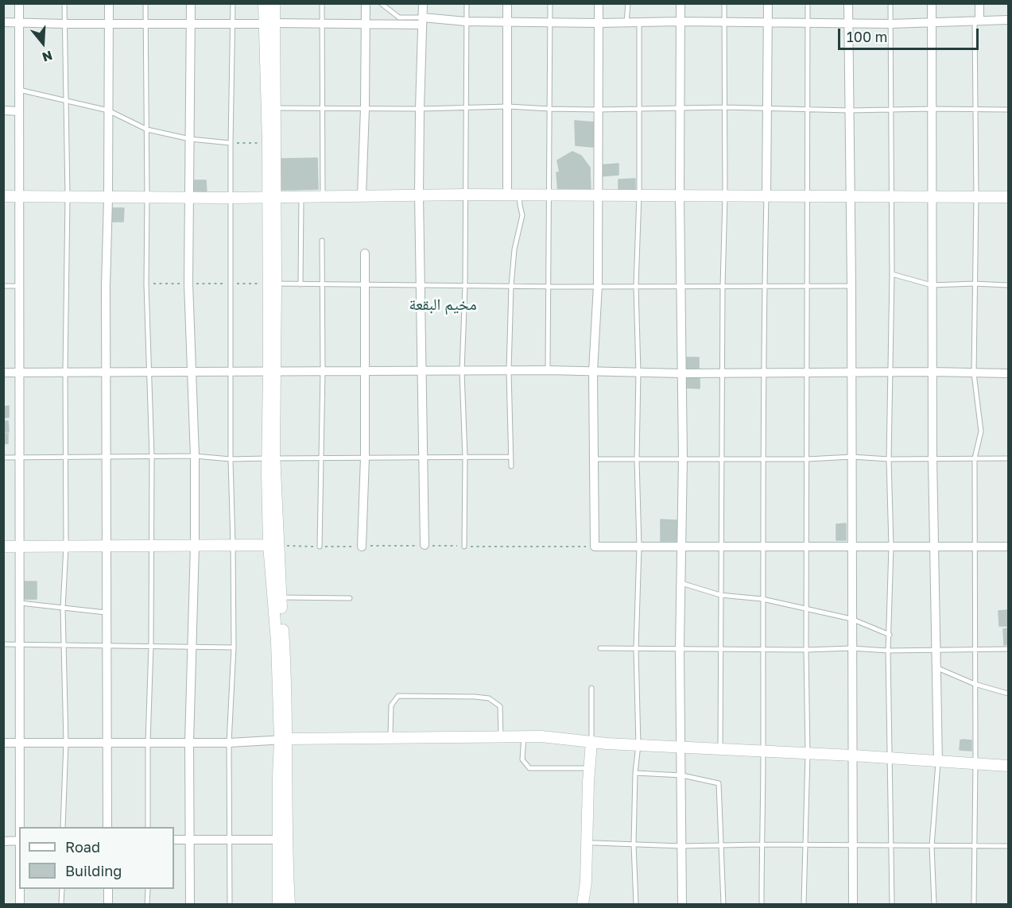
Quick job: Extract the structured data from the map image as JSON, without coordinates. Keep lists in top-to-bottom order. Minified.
{"districts":["مخيم البقعة"],"legend":["Road","Building"],"scale_bar":"100 m","north":"bottom"}
